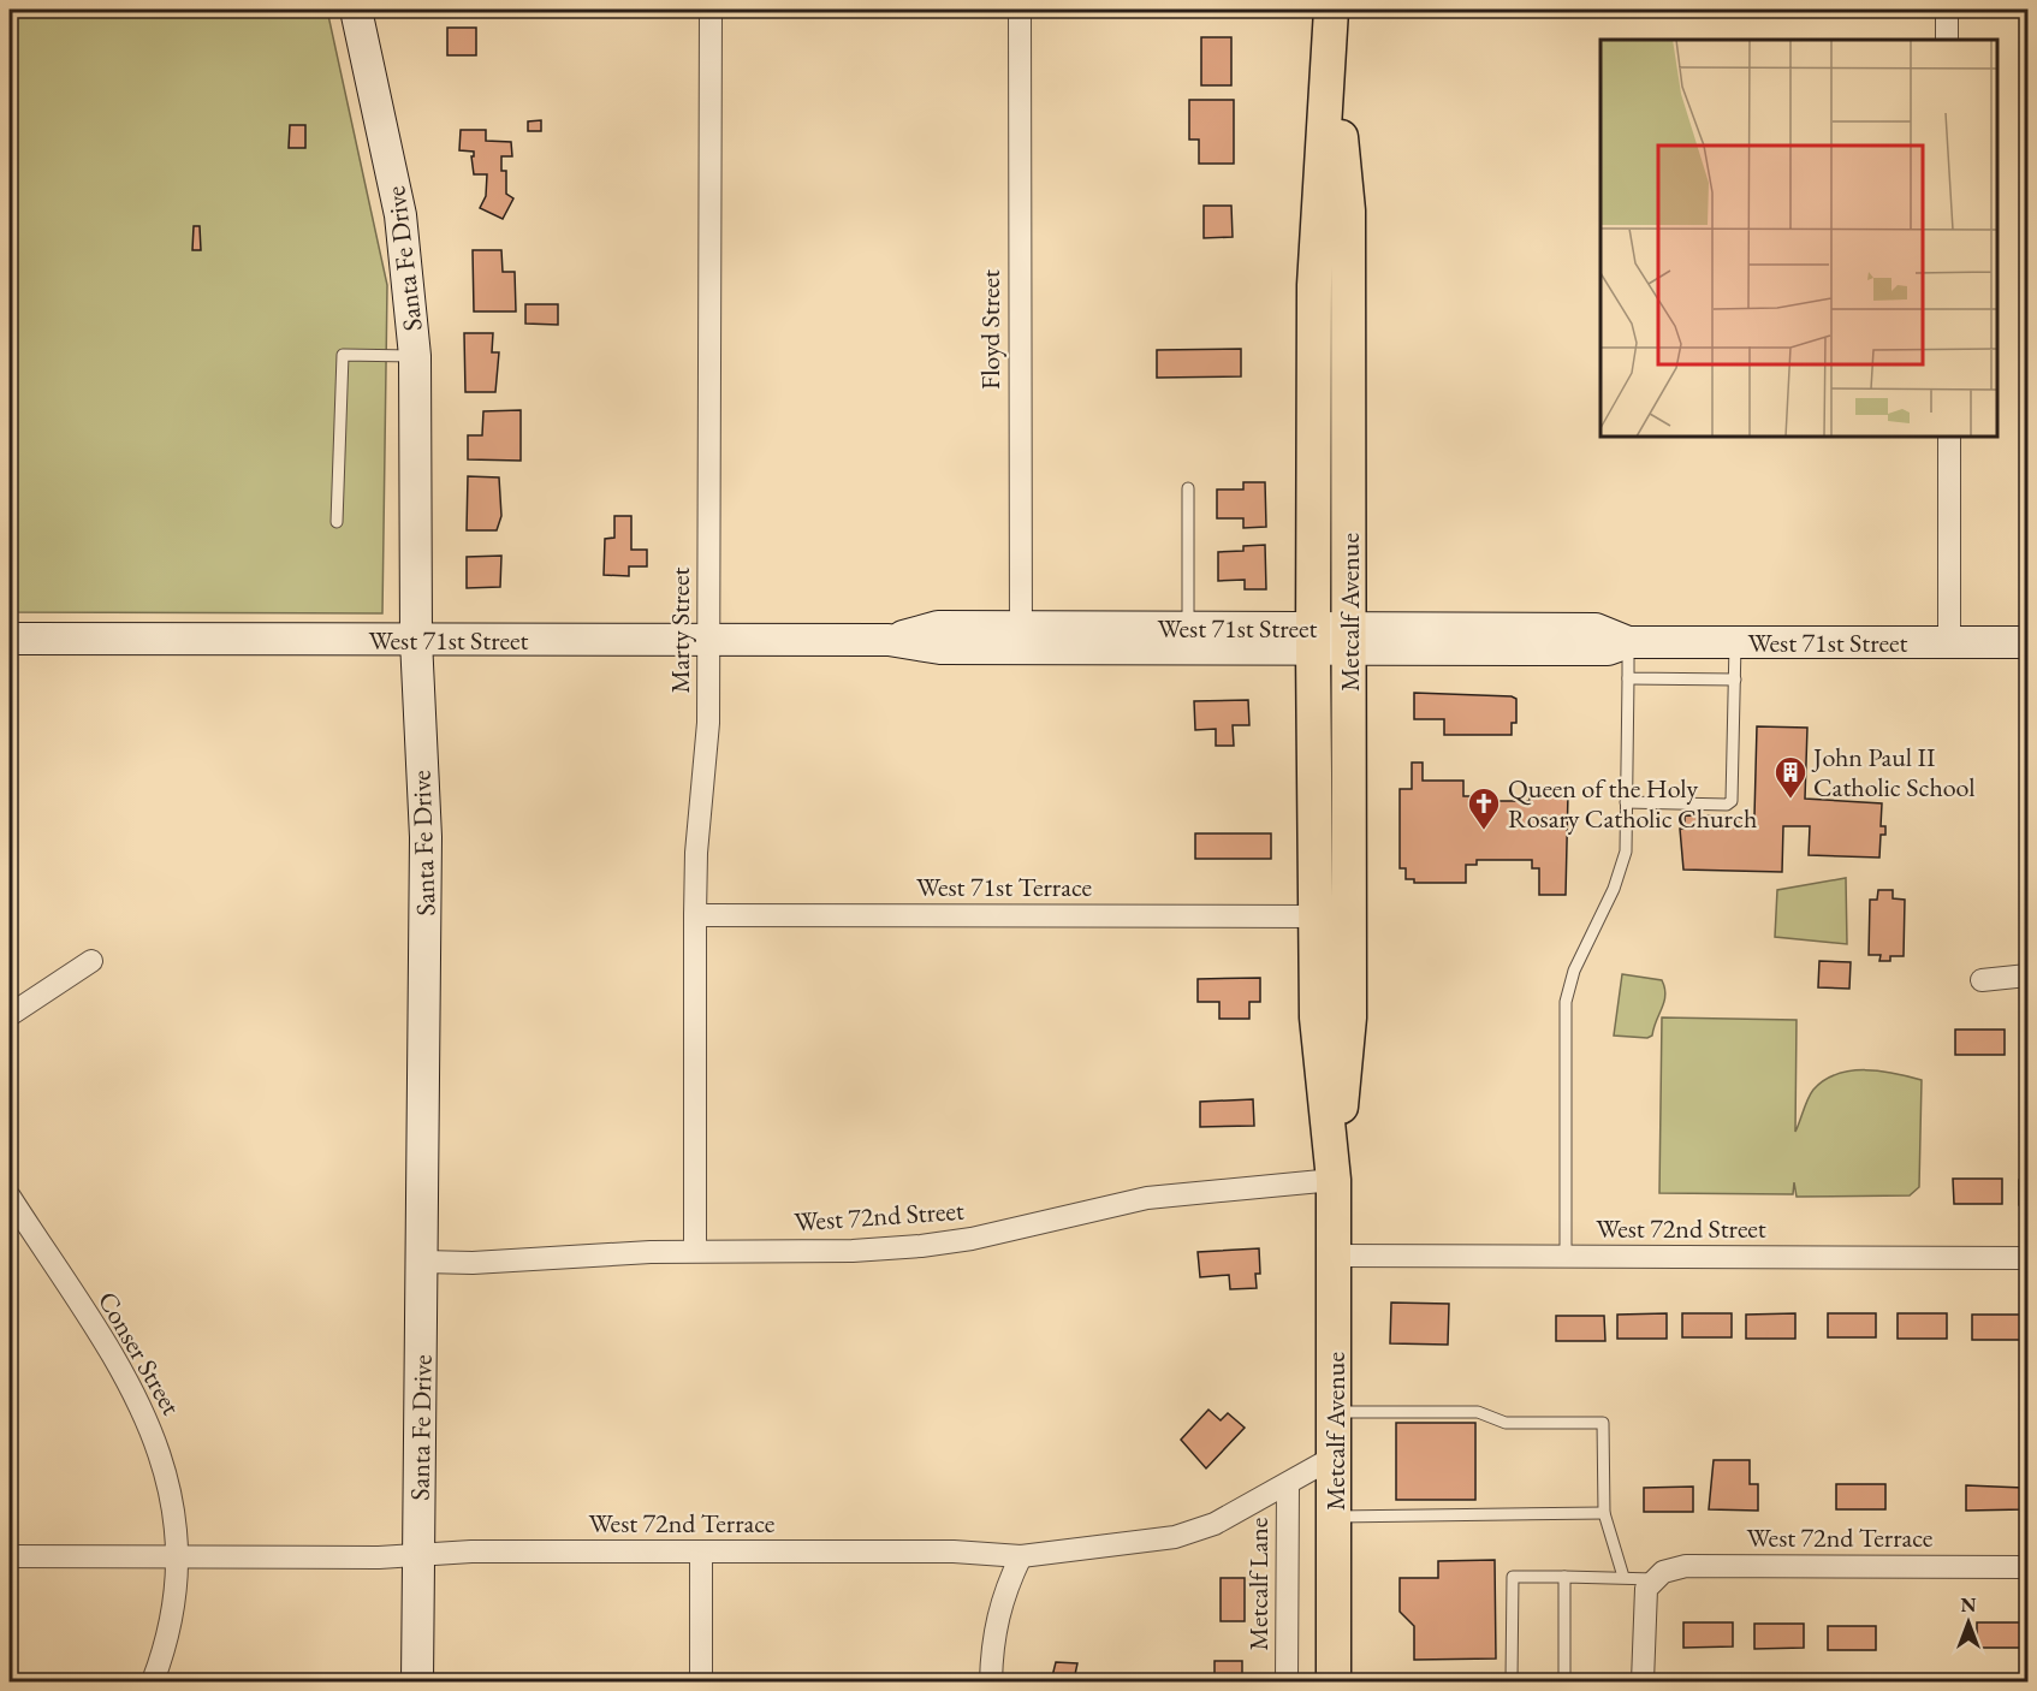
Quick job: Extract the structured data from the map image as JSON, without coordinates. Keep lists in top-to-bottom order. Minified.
{"streets":{"main road":["Metcalf Avenue"],"street":["Santa Fe Drive","Floyd Street","West 71st Street","Marty Street","West 71st Terrace","West 72nd Street","Conser Street","West 72nd Terrace","Metcalf Lane"]},"crossings":[["Santa Fe Drive","West 71st Street"],["Santa Fe Drive","West 72nd Street"],["Santa Fe Drive","West 72nd Terrace"],["Floyd Street","West 71st Street"],["Metcalf Avenue","West 71st Street"],["Metcalf Avenue","West 71st Terrace"],["Metcalf Avenue","West 72nd Street"],["Metcalf Avenue","West 72nd Terrace"],["West 71st Street","Marty Street"],["Marty Street","West 71st Terrace"],["Marty Street","West 72nd Street"],["Conser Street","West 72nd Terrace"],["West 72nd Terrace","Metcalf Lane"]],"places":{"building":["John Paul II Catholic School"],"church":["Queen of the Holy Rosary Catholic Church"]},"north":"top"}
